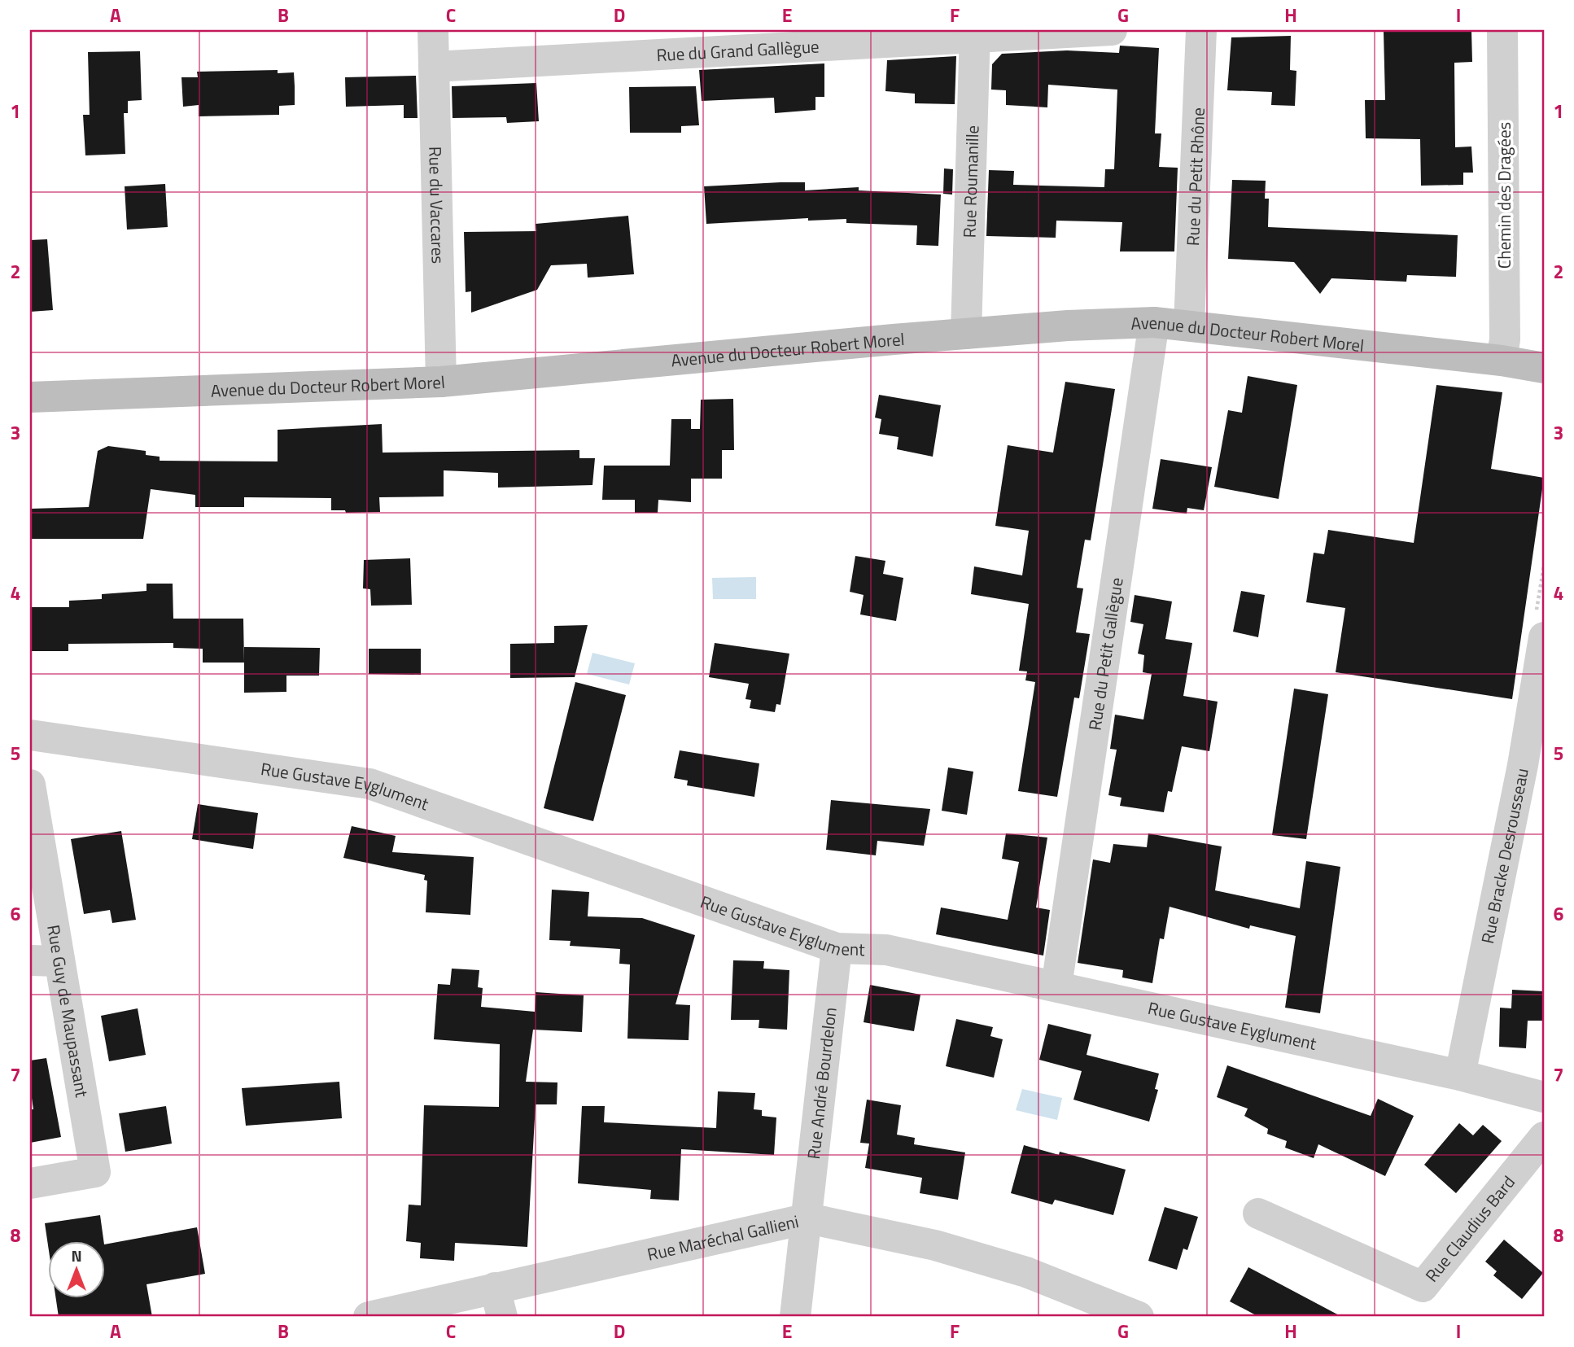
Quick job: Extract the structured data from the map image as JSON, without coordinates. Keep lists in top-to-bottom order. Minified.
{"streets":{"street":["Rue du Grand Gallègue","Rue du Petit Rhône","Rue Roumanille","Chemin des Dragées","Rue du Vaccares","Avenue du Docteur Robert Morel","Rue du Petit Gallègue","Rue Gustave Eyglument","Rue Bracke Desrousseau","Rue Guy de Maupassant","Rue André Bourdelon","Rue Claudius Bard","Rue Maréchal Gallieni"]},"crossings":[["Rue du Grand Gallègue","Rue Roumanille"],["Rue du Grand Gallègue","Rue du Vaccares"],["Rue du Petit Rhône","Avenue du Docteur Robert Morel"],["Rue Roumanille","Avenue du Docteur Robert Morel"],["Chemin des Dragées","Avenue du Docteur Robert Morel"],["Rue du Vaccares","Avenue du Docteur Robert Morel"],["Avenue du Docteur Robert Morel","Rue du Petit Gallègue"],["Rue du Petit Gallègue","Rue Gustave Eyglument"],["Rue Gustave Eyglument","Rue Bracke Desrousseau"],["Rue Gustave Eyglument","Rue André Bourdelon"],["Rue André Bourdelon","Rue Maréchal Gallieni"]],"north":"top","grid":{"columns":["A","B","C","D","E","F","G","H","I"],"rows":["1","2","3","4","5","6","7","8"]}}
